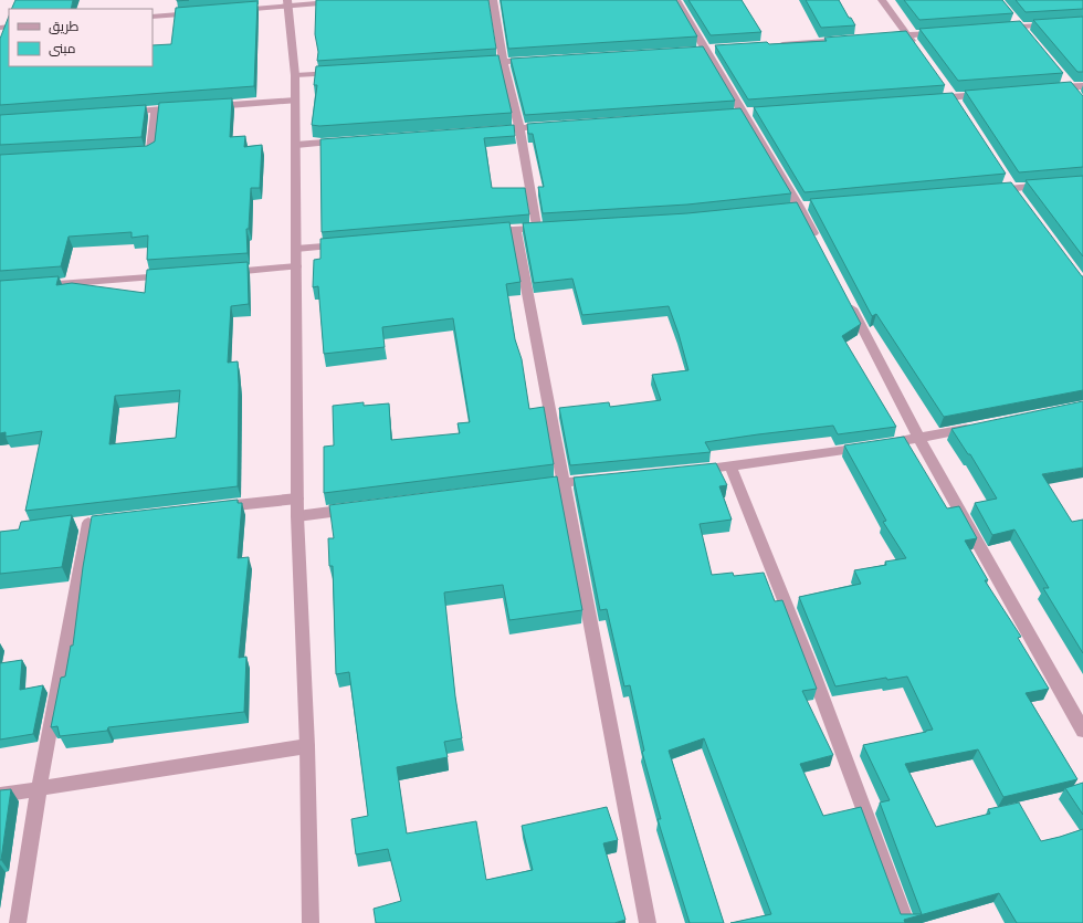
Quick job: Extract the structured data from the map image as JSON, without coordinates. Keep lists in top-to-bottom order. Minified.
{"legend":["طريق","مبنى"]}
